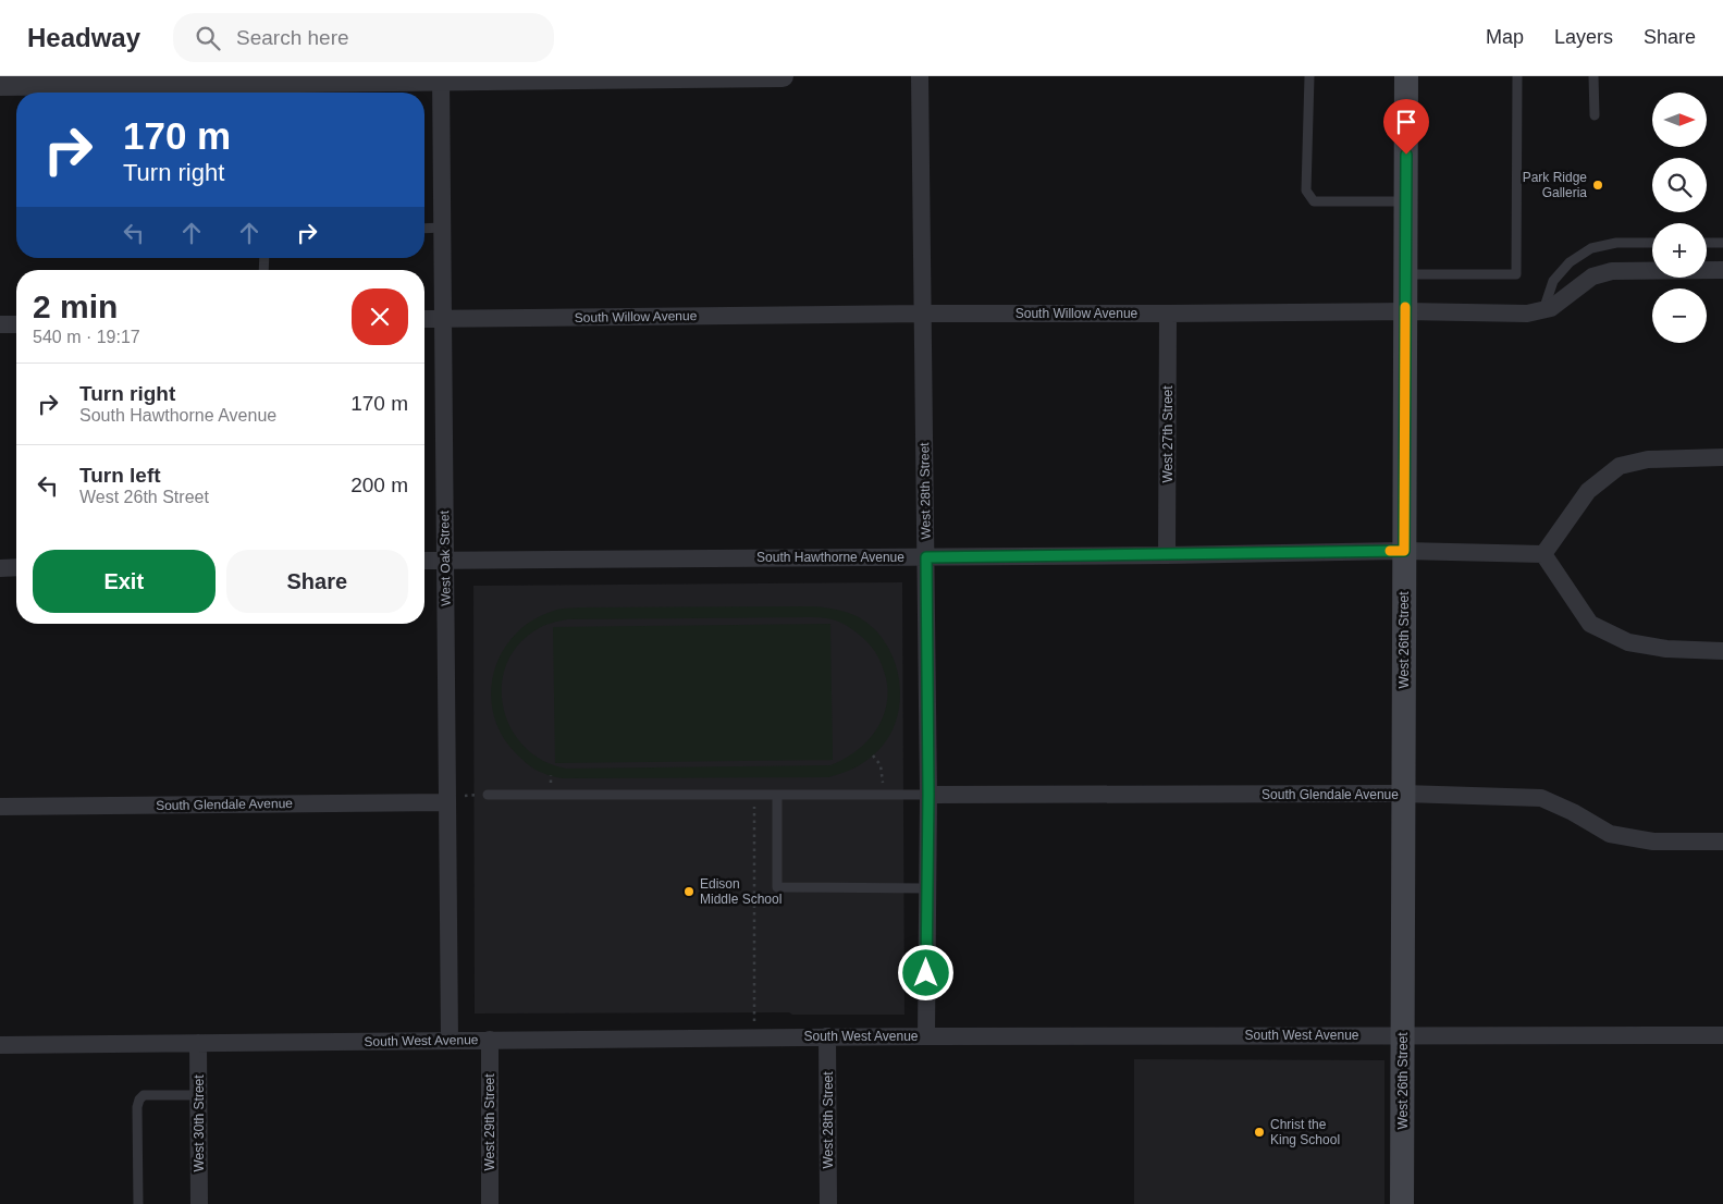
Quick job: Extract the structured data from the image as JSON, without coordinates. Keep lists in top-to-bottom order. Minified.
{"streets":{"main road":["West 26th Street"],"street":["South Willow Avenue","West 27th Street","West 28th Street","South Hawthorne Avenue","West Oak Street","South Glendale Avenue","South West Avenue","West 29th Street","West 30th Street"]},"crossings":[["South Willow Avenue","West 27th Street"],["South Willow Avenue","West 28th Street"],["South Willow Avenue","West Oak Street"],["South Willow Avenue","West 26th Street"],["West 27th Street","South Hawthorne Avenue"],["West 28th Street","South Hawthorne Avenue"],["West 28th Street","South Glendale Avenue"],["West 28th Street","South West Avenue"],["South Hawthorne Avenue","West Oak Street"],["South Hawthorne Avenue","West 26th Street"],["West Oak Street","South Glendale Avenue"],["West Oak Street","South West Avenue"],["West 26th Street","South Glendale Avenue"],["West 26th Street","South West Avenue"],["South West Avenue","West 29th Street"],["South West Avenue","West 30th Street"]],"places":["Park Ridge Galleria","Edison Middle School","Christ the King School"],"north":"right","page":{"header":"Headway","search":"Search here","nav":["Map","Layers","Share"],"map_buttons":["+","−"],"turn":["170 m","Turn right"],"heading":["2 min","540 m · 19:17"],"list":[{"name":"Turn right","note":"South Hawthorne Avenue","value":"170 m"},{"name":"Turn left","note":"West 26th Street","value":"200 m"}],"buttons":["Exit","Share"]}}
